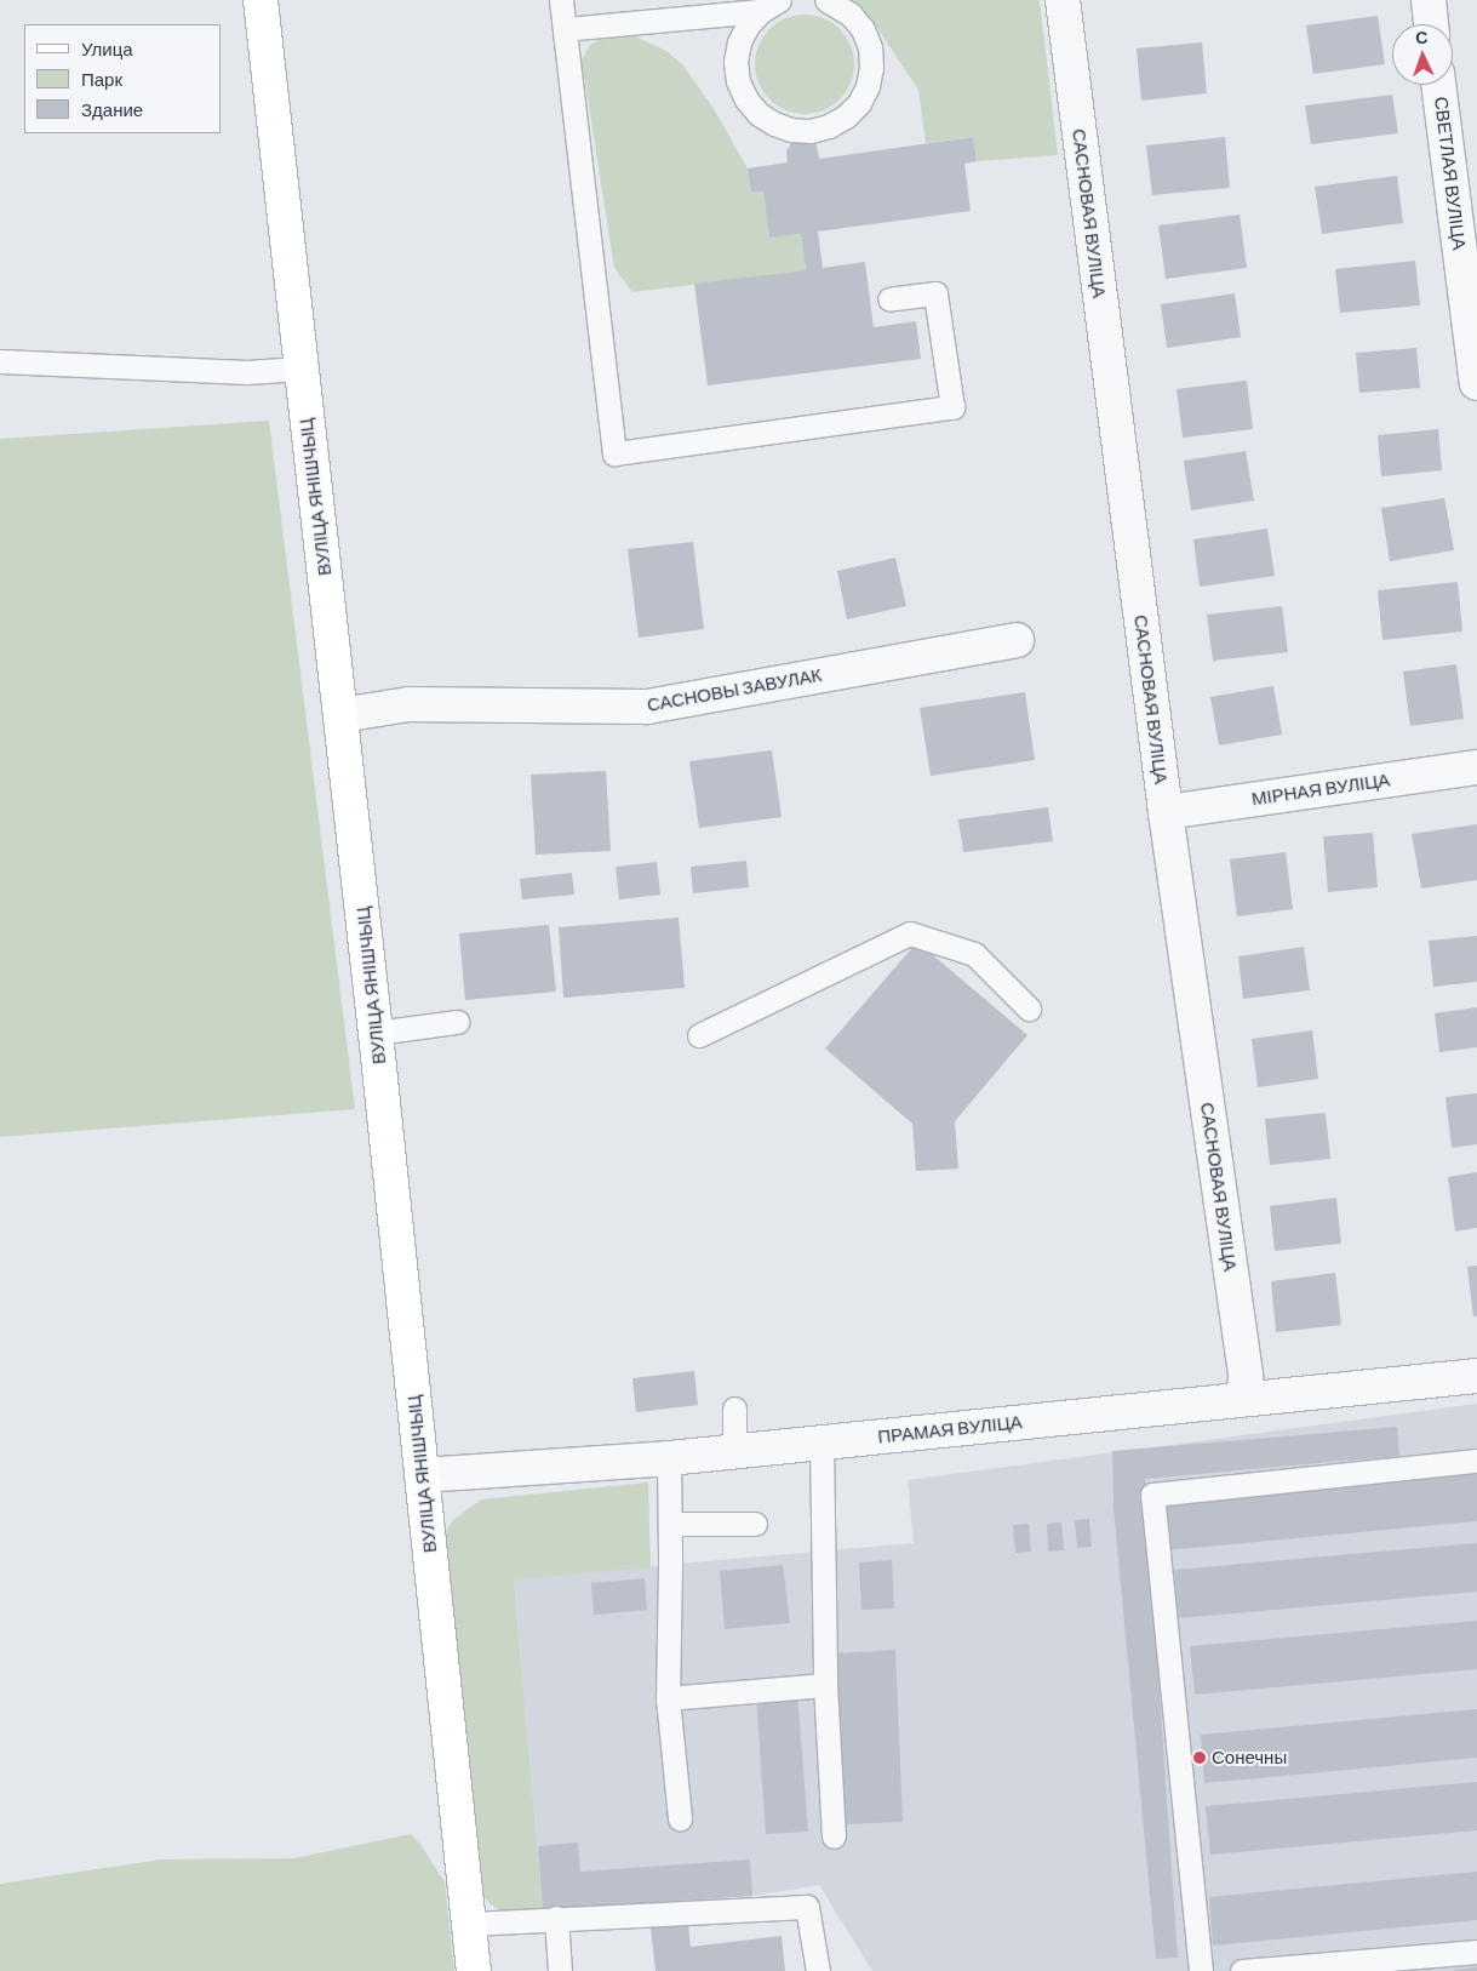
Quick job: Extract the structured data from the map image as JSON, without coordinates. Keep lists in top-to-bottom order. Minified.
{"streets":{"street":["СВЕТЛАЯ ВУЛІЦА","САСНОВАЯ ВУЛІЦА","ВУЛІЦА ЯНІШЧЫЦ","САСНОВЫ ЗАВУЛАК","МІРНАЯ ВУЛІЦА","ПРАМАЯ ВУЛІЦА"]},"crossings":[["САСНОВАЯ ВУЛІЦА","МІРНАЯ ВУЛІЦА"],["САСНОВАЯ ВУЛІЦА","ПРАМАЯ ВУЛІЦА"],["ВУЛІЦА ЯНІШЧЫЦ","САСНОВЫ ЗАВУЛАК"],["ВУЛІЦА ЯНІШЧЫЦ","ПРАМАЯ ВУЛІЦА"]],"places":["Сонечны"],"legend":["Улица","Парк","Здание"],"north":"top"}
